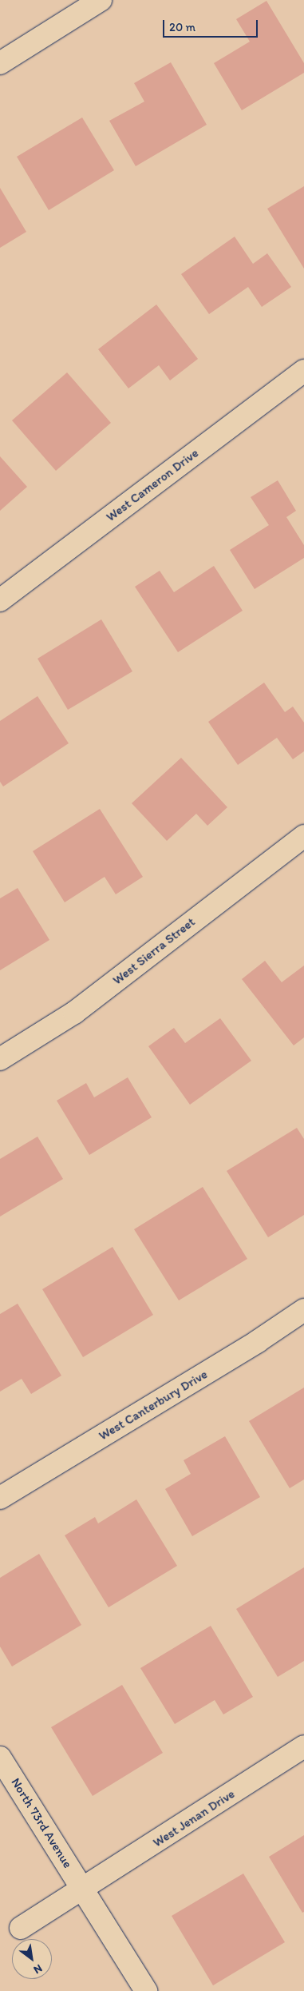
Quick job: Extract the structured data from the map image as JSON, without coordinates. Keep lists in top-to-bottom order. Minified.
{"streets":{"street":["West Cameron Drive","West Sierra Street","West Canterbury Drive","West Jenan Drive","North 73rd Avenue"]},"crossings":[["West Jenan Drive","North 73rd Avenue"]],"scale_bar":"20 m","north":"bottom right"}
